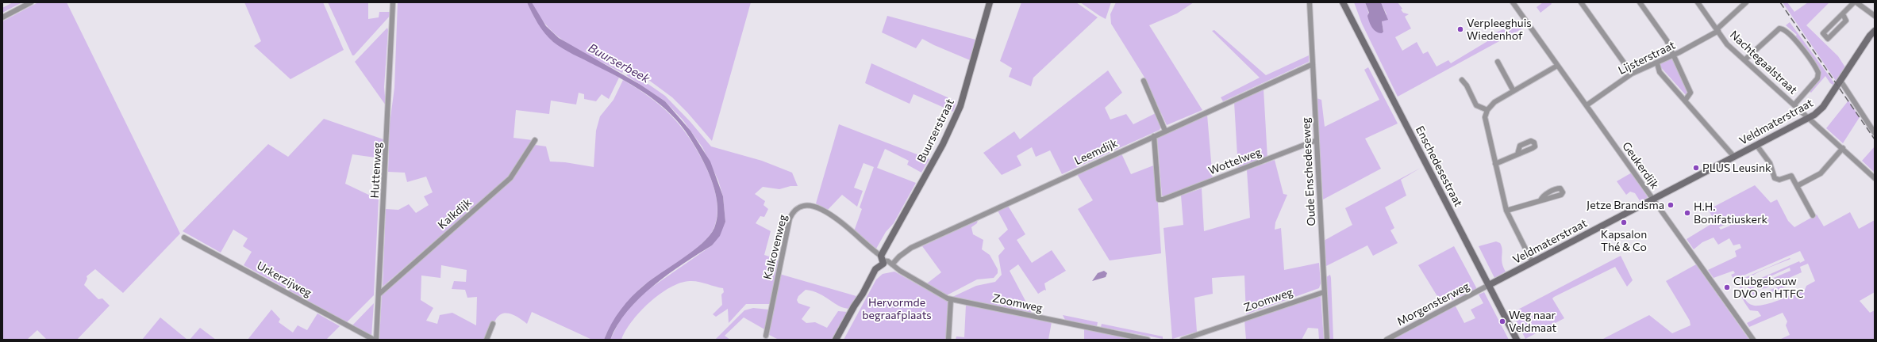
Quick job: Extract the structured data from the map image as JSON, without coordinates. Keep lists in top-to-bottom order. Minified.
{"streets":{"main road":["Veldmaterstraat","Buurserstraat","Enschedesestraat"],"street":["Lijsterstraat","Nachtegaalstraat","Leemdijk","Wottelweg","Geukerdijk","Huttenweg","Oude Enschedeseweg","Kalkdijk","Kalkovenweg","Urkerzijweg","Zoomweg","Morgensterweg"]},"crossings":[["Lijsterstraat","Nachtegaalstraat"],["Lijsterstraat","Geukerdijk"],["Nachtegaalstraat","Veldmaterstraat"],["Veldmaterstraat","Geukerdijk"],["Veldmaterstraat","Enschedesestraat"],["Veldmaterstraat","Morgensterweg"],["Buurserstraat","Kalkovenweg"],["Buurserstraat","Zoomweg"],["Leemdijk","Wottelweg"],["Leemdijk","Oude Enschedeseweg"],["Leemdijk","Zoomweg"],["Wottelweg","Oude Enschedeseweg"],["Enschedesestraat","Morgensterweg"],["Huttenweg","Kalkdijk"],["Huttenweg","Urkerzijweg"],["Oude Enschedeseweg","Zoomweg"],["Kalkovenweg","Zoomweg"]],"water":["Buurserbeek"],"parks":["Hervormde begraafplaats"],"places":["Verpleeghuis Wiedenhof","PLUS Leusink","Jetze Brandsma","H.H. Bonifatiuskerk","Kapsalon Thé & Co","Clubgebouw DVO en HTFC","Weg naar Veldmaat"]}
